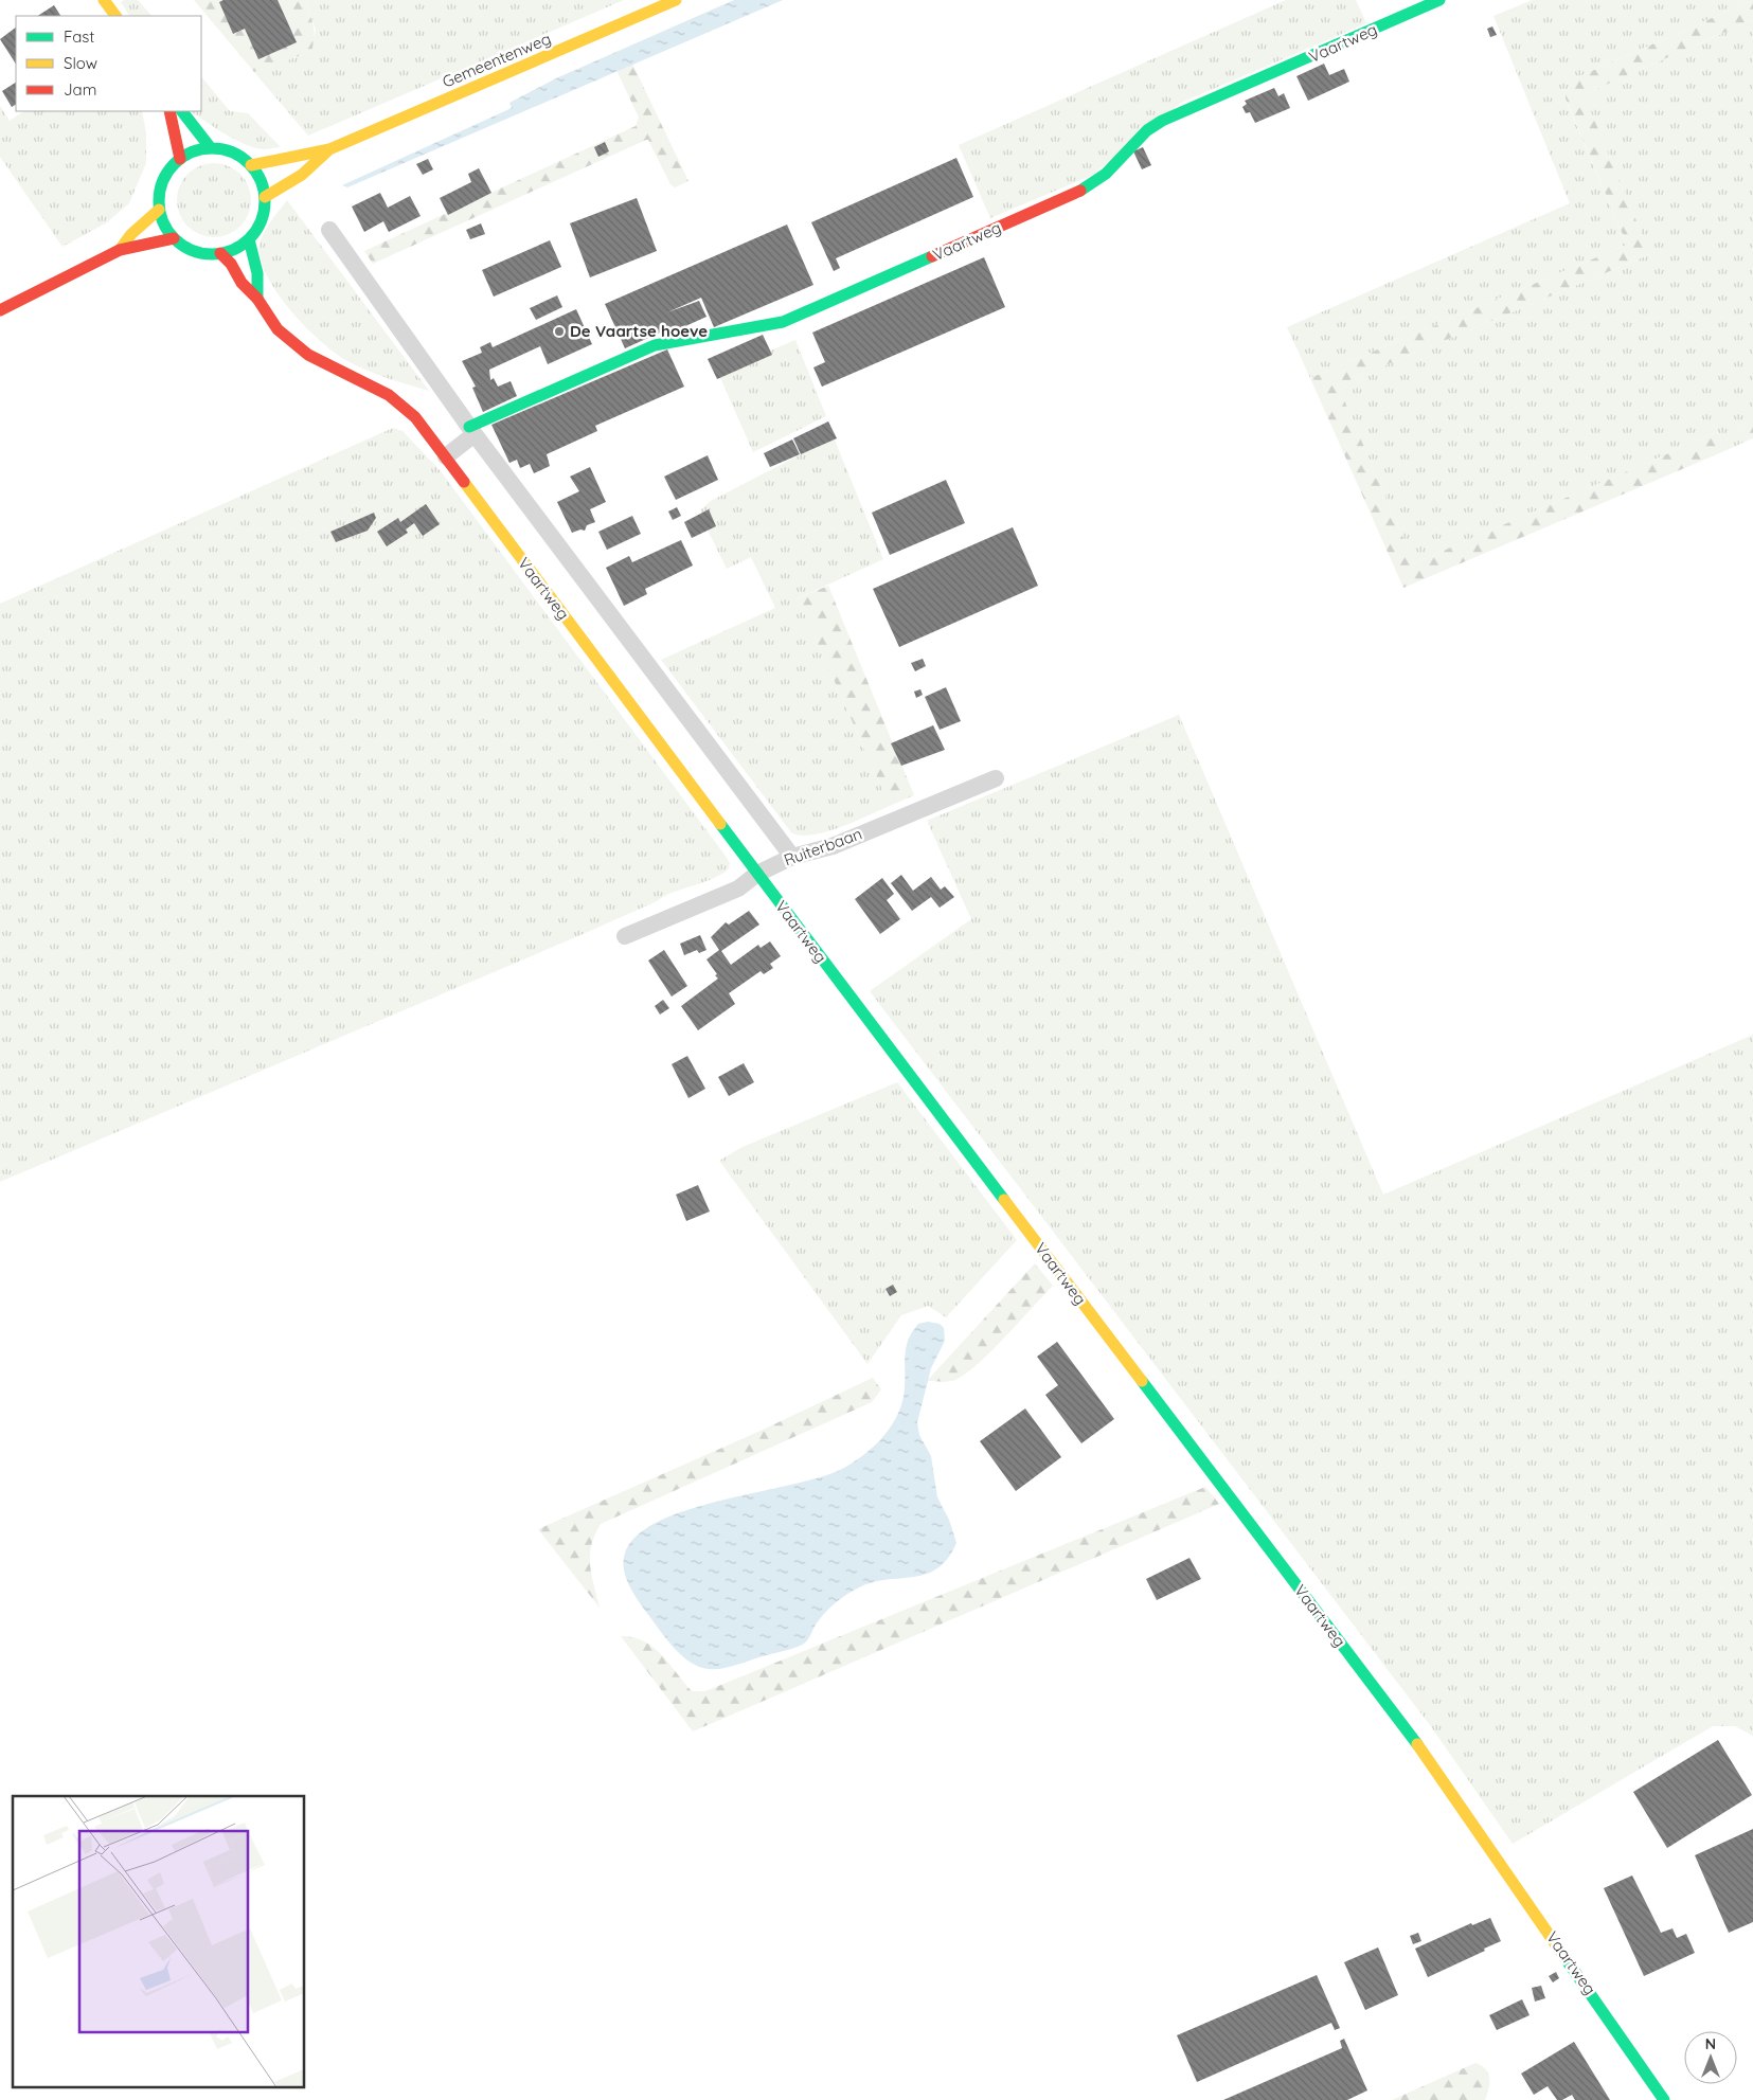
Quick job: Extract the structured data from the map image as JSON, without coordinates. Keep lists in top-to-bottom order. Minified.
{"streets":{"street":["Vaartweg","Gemeentenweg","Ruiterbaan"]},"crossings":[["Vaartweg","Gemeentenweg"],["Vaartweg","Ruiterbaan"]],"places":["De Vaartse hoeve"],"legend":["Fast","Slow","Jam"],"north":"top"}
